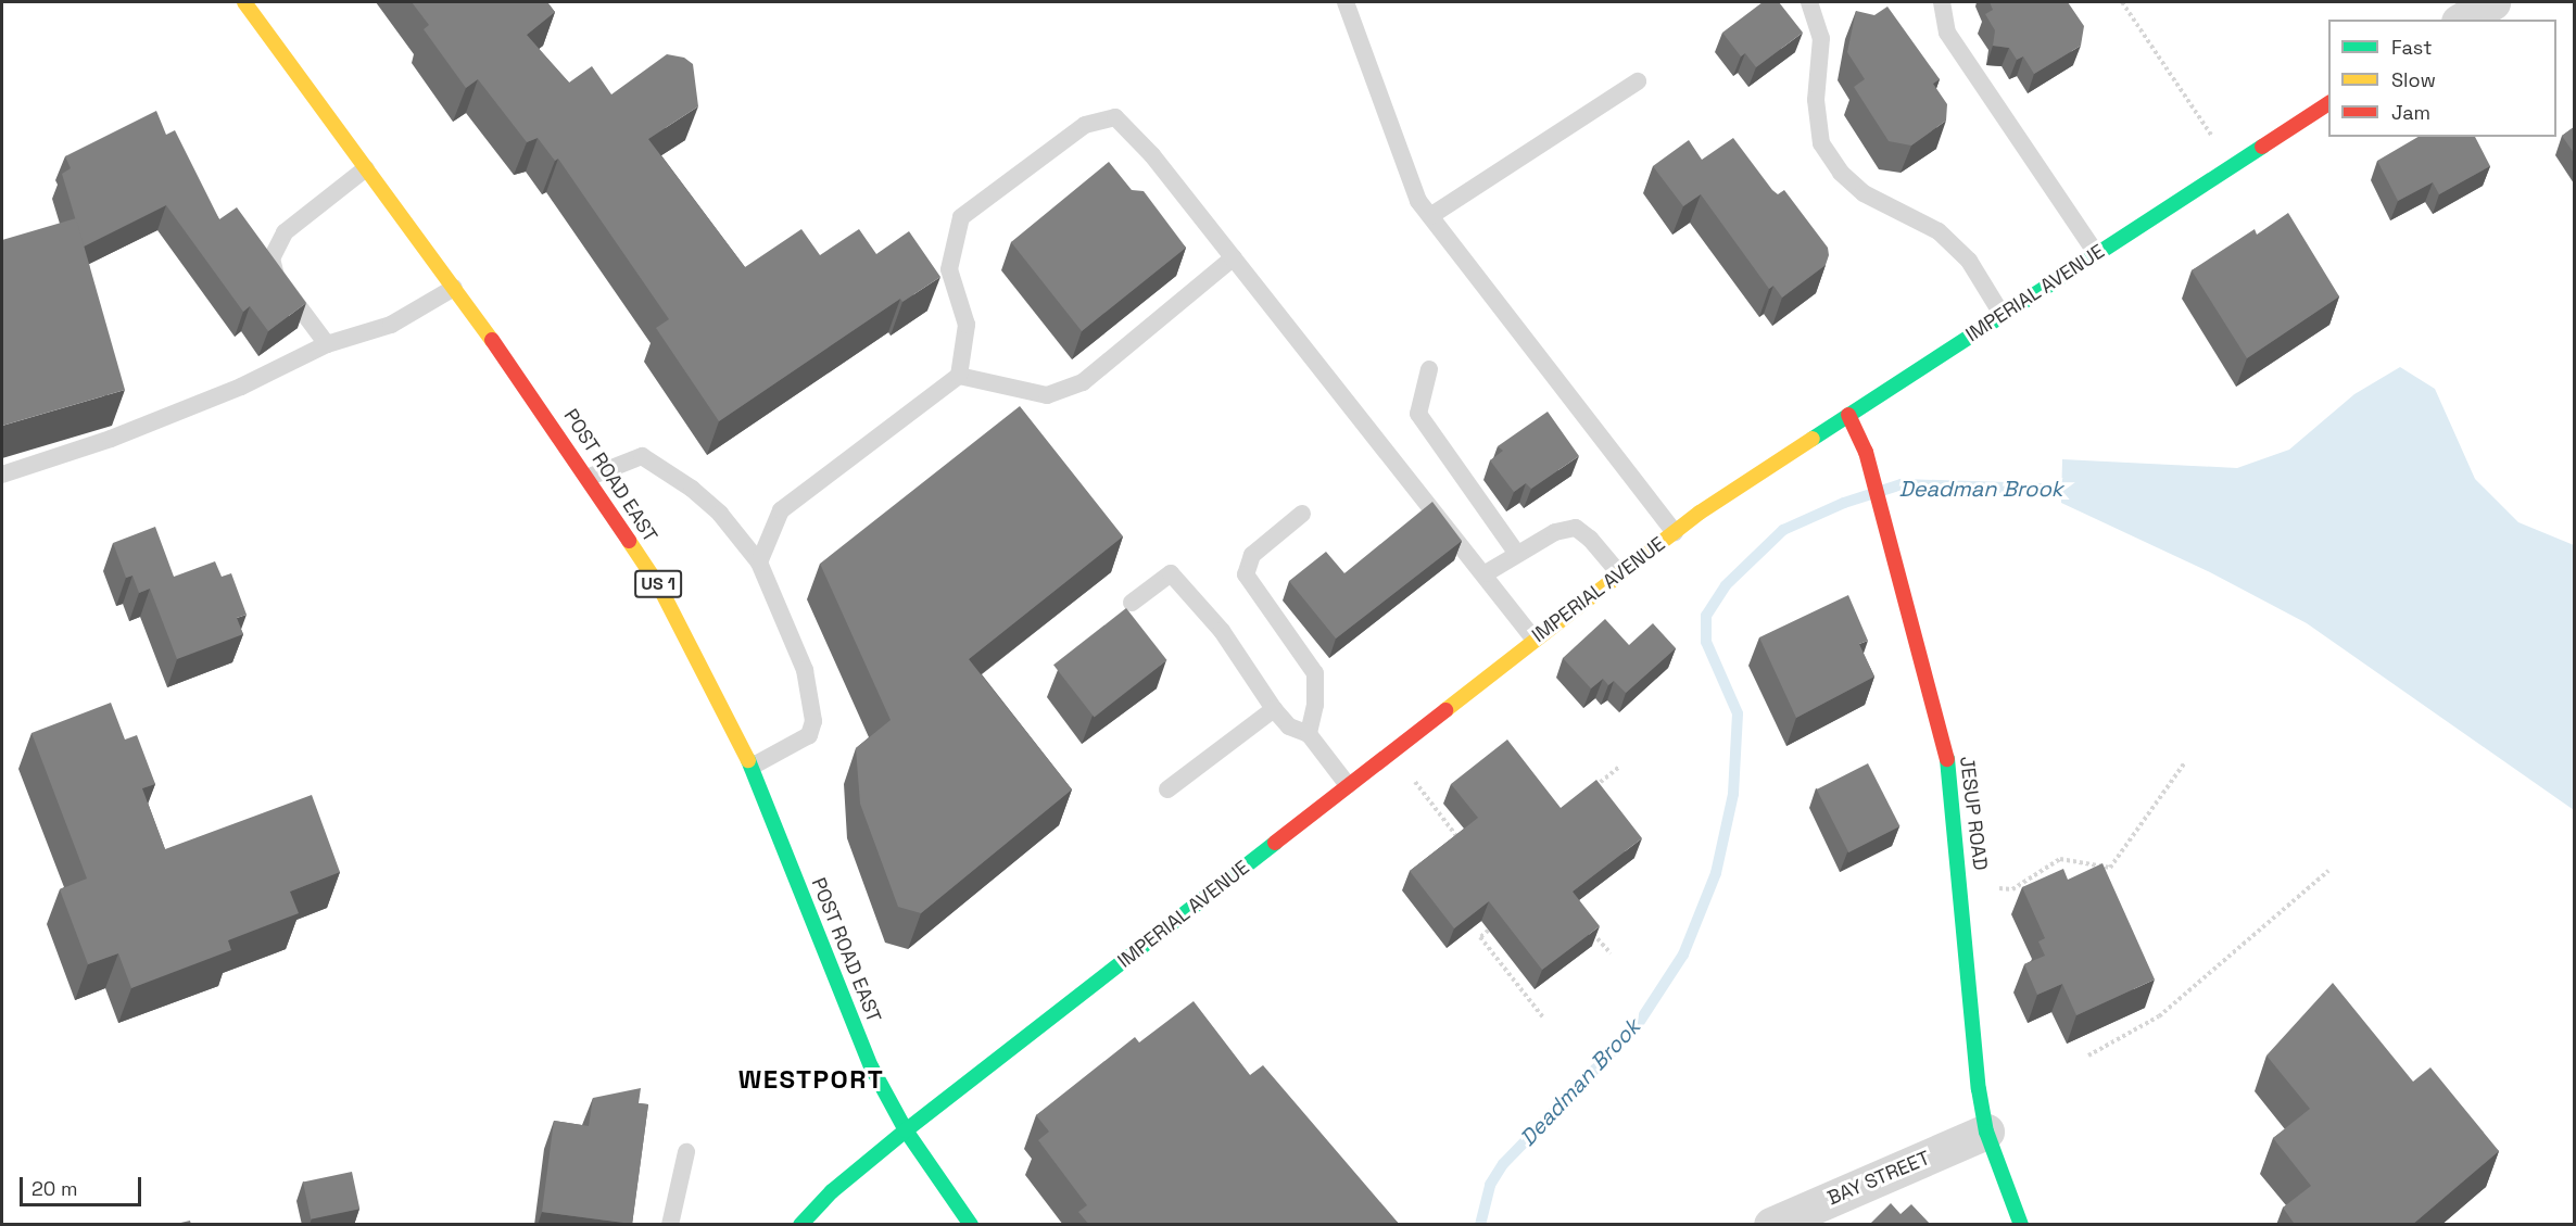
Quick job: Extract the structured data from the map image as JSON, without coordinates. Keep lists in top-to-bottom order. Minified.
{"streets":{"street":["IMPERIAL AVENUE","POST ROAD EAST","US 1","JESUP ROAD","BAY STREET"]},"crossings":[["IMPERIAL AVENUE","POST ROAD EAST"],["IMPERIAL AVENUE","JESUP ROAD"],["JESUP ROAD","BAY STREET"]],"districts":["WESTPORT"],"water":["Deadman Brook"],"legend":["Fast","Slow","Jam"],"scale_bar":"20 m"}
